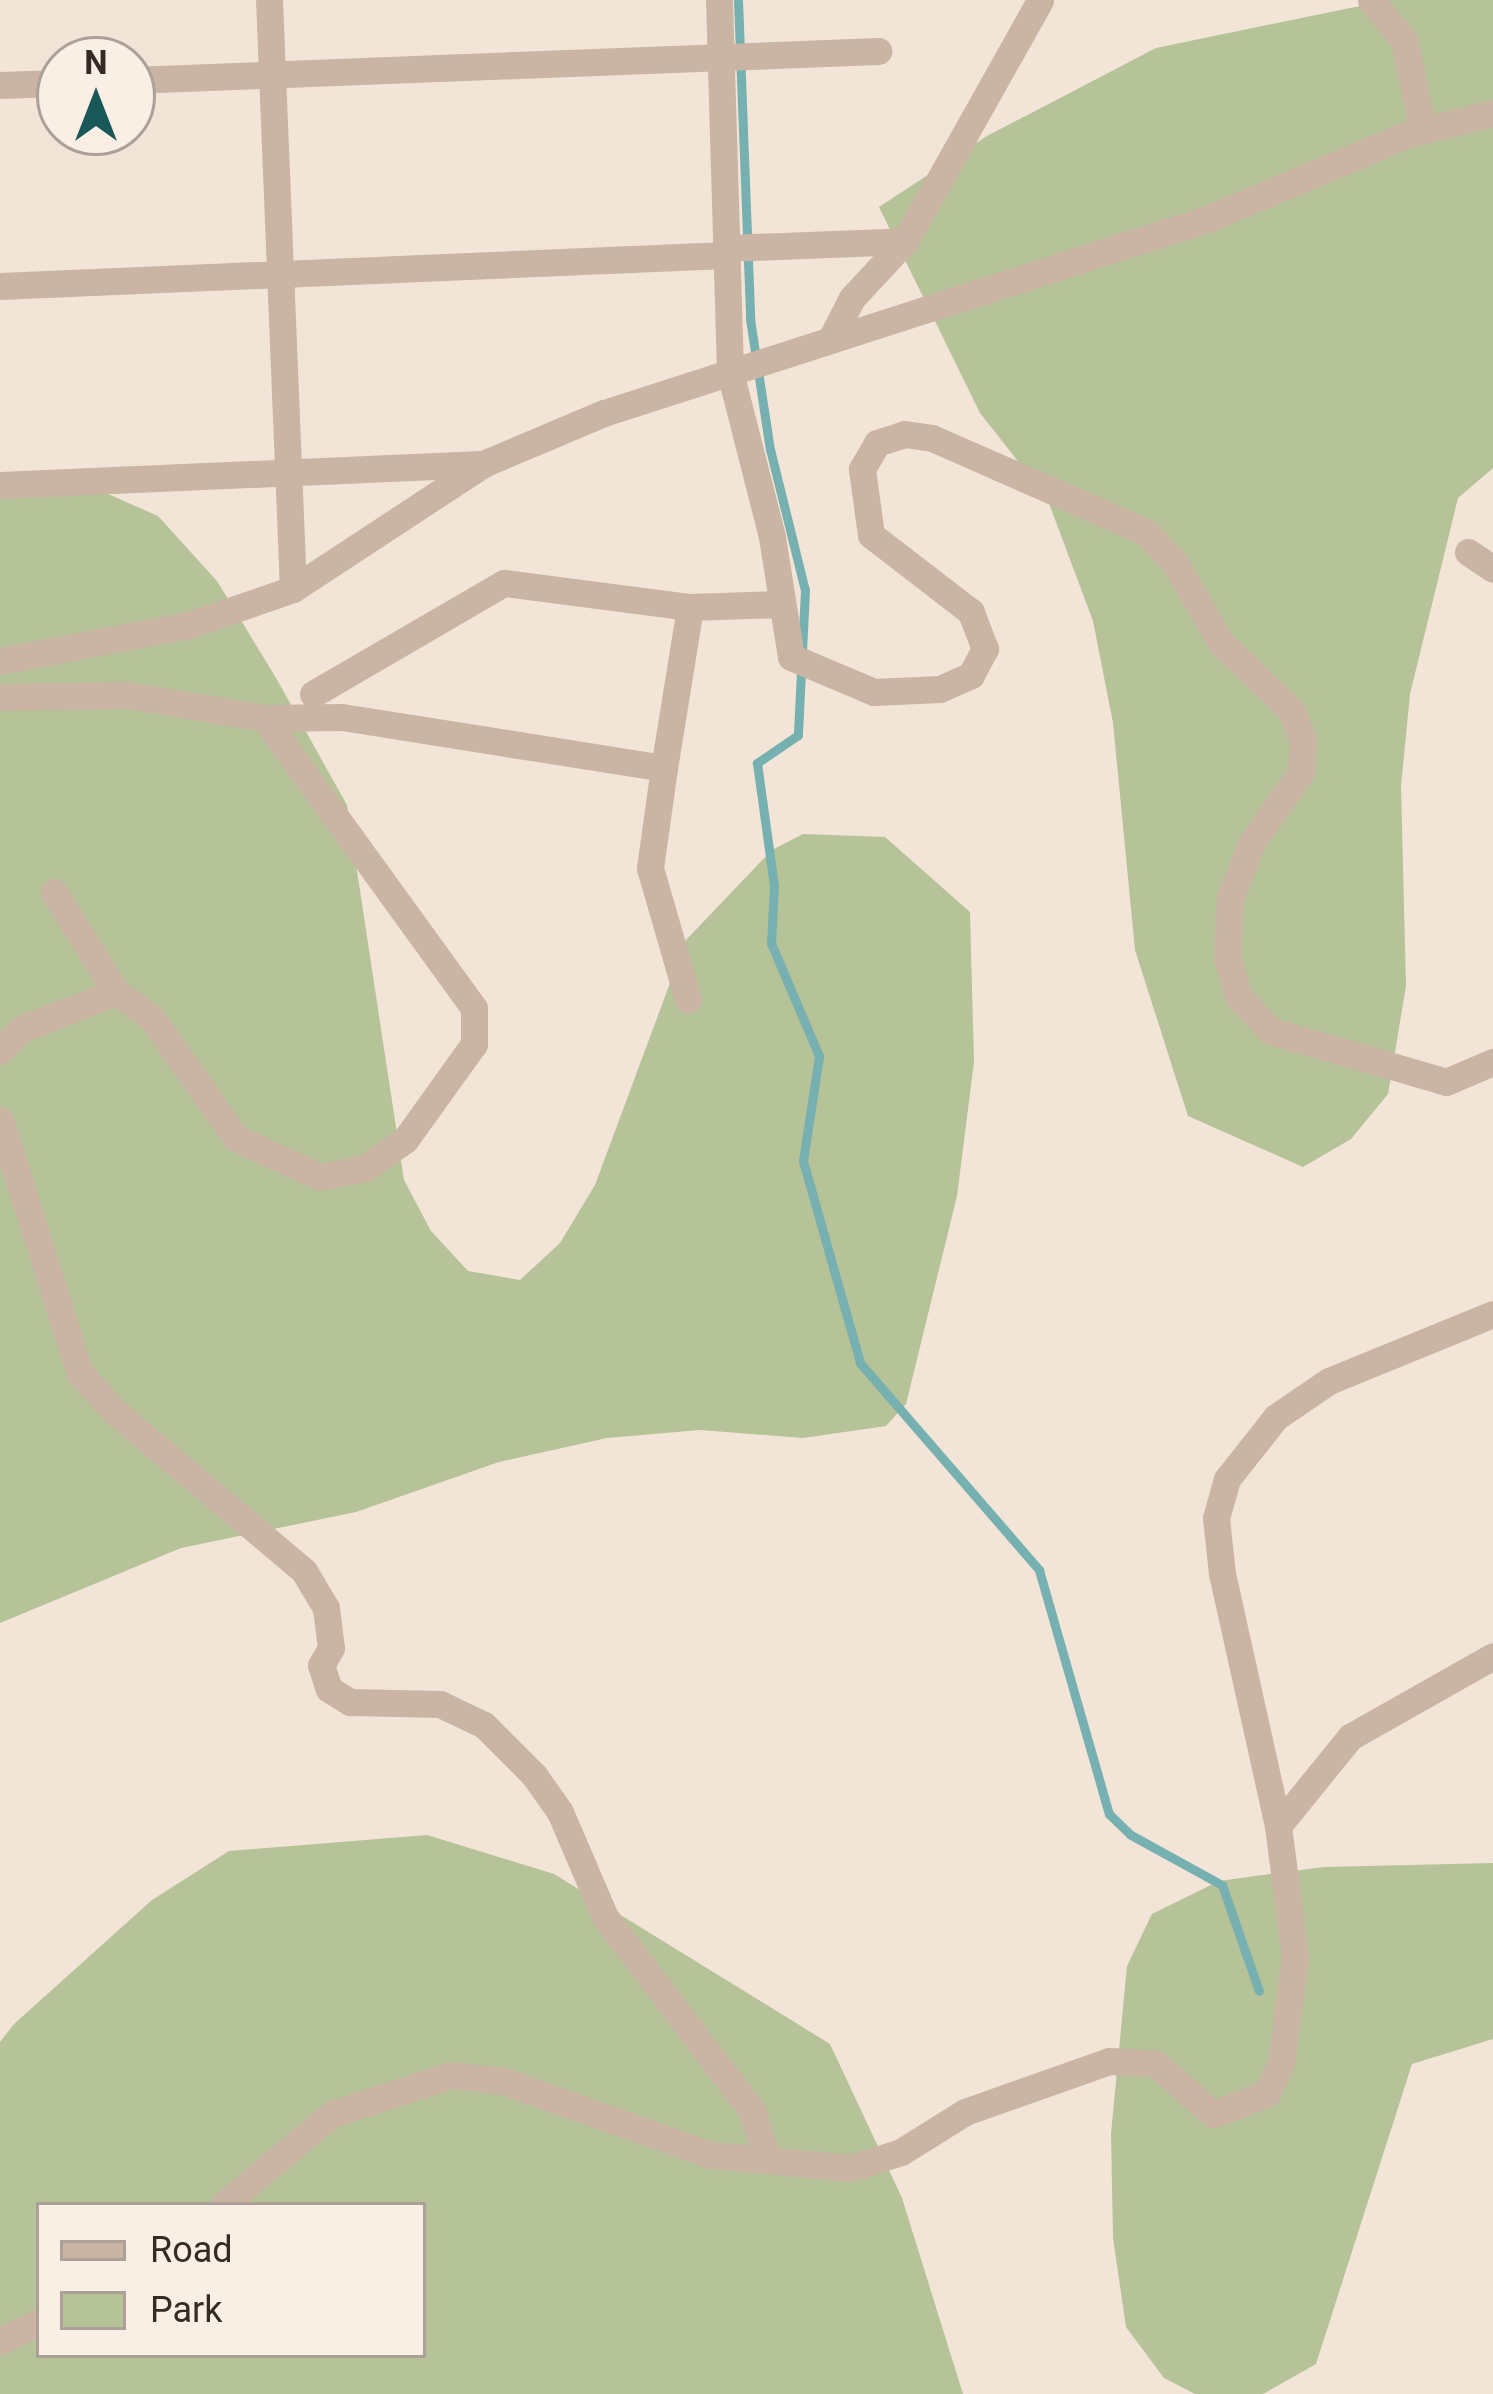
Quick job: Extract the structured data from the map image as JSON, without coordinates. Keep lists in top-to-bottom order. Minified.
{"legend":["Road","Park"],"north":"top"}
